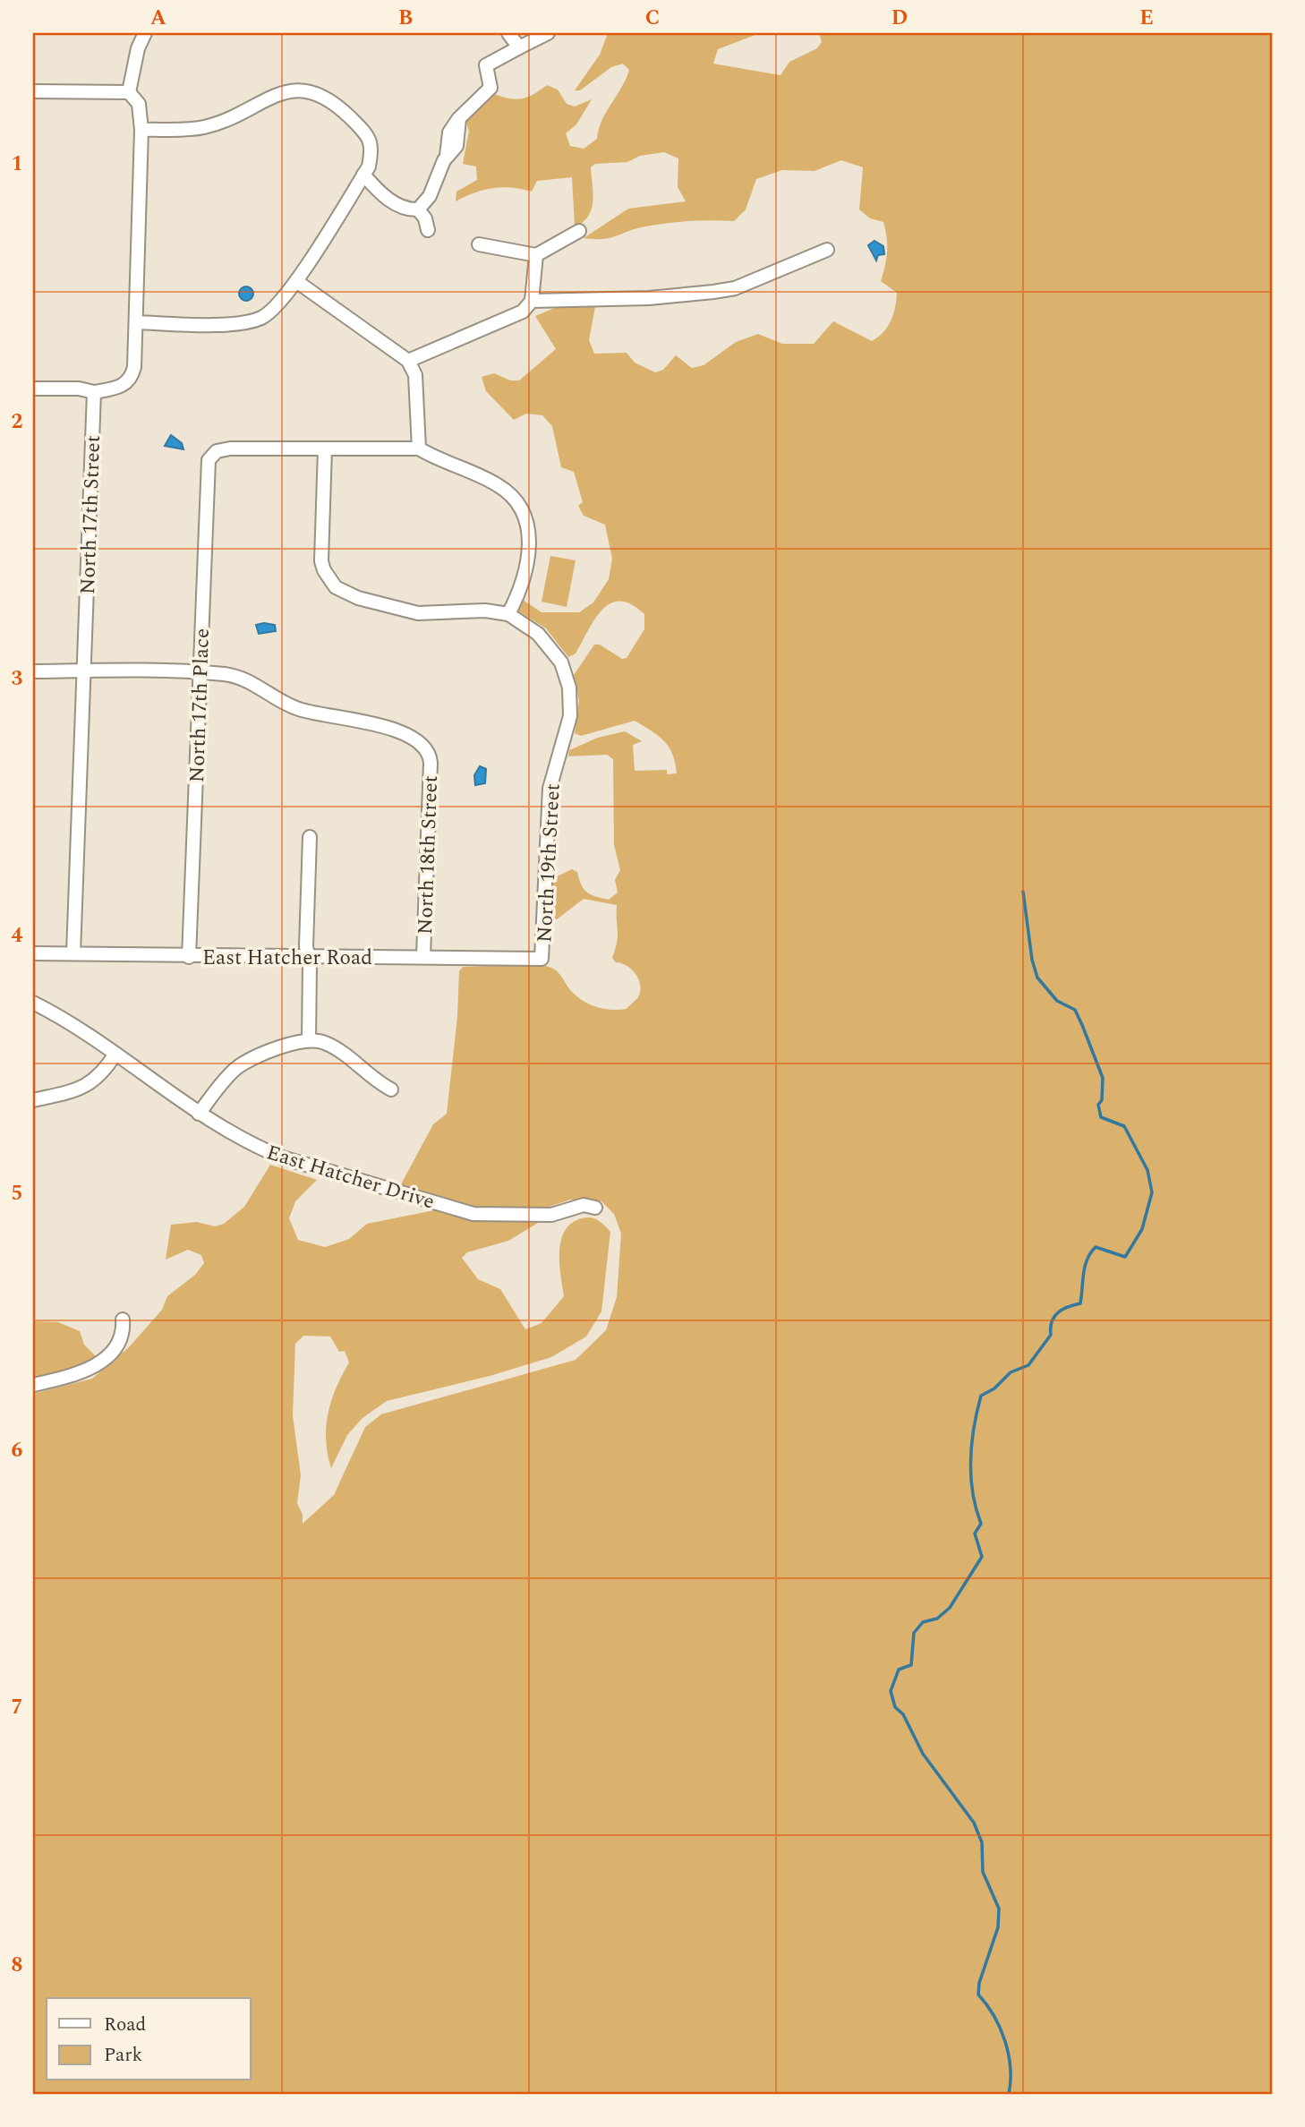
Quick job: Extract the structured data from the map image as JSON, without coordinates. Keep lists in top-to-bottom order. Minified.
{"streets":{"street":["North 17th Street","North 17th Place","North 18th Street","North 19th Street","East Hatcher Road","East Hatcher Drive"]},"crossings":[["North 17th Street","East Hatcher Road"],["North 17th Place","North 18th Street"],["North 17th Place","North 19th Street"],["North 17th Place","East Hatcher Road"],["North 18th Street","East Hatcher Road"],["North 19th Street","East Hatcher Road"]],"legend":["Road","Park"],"grid":{"columns":["A","B","C","D","E"],"rows":["1","2","3","4","5","6","7","8"]}}
